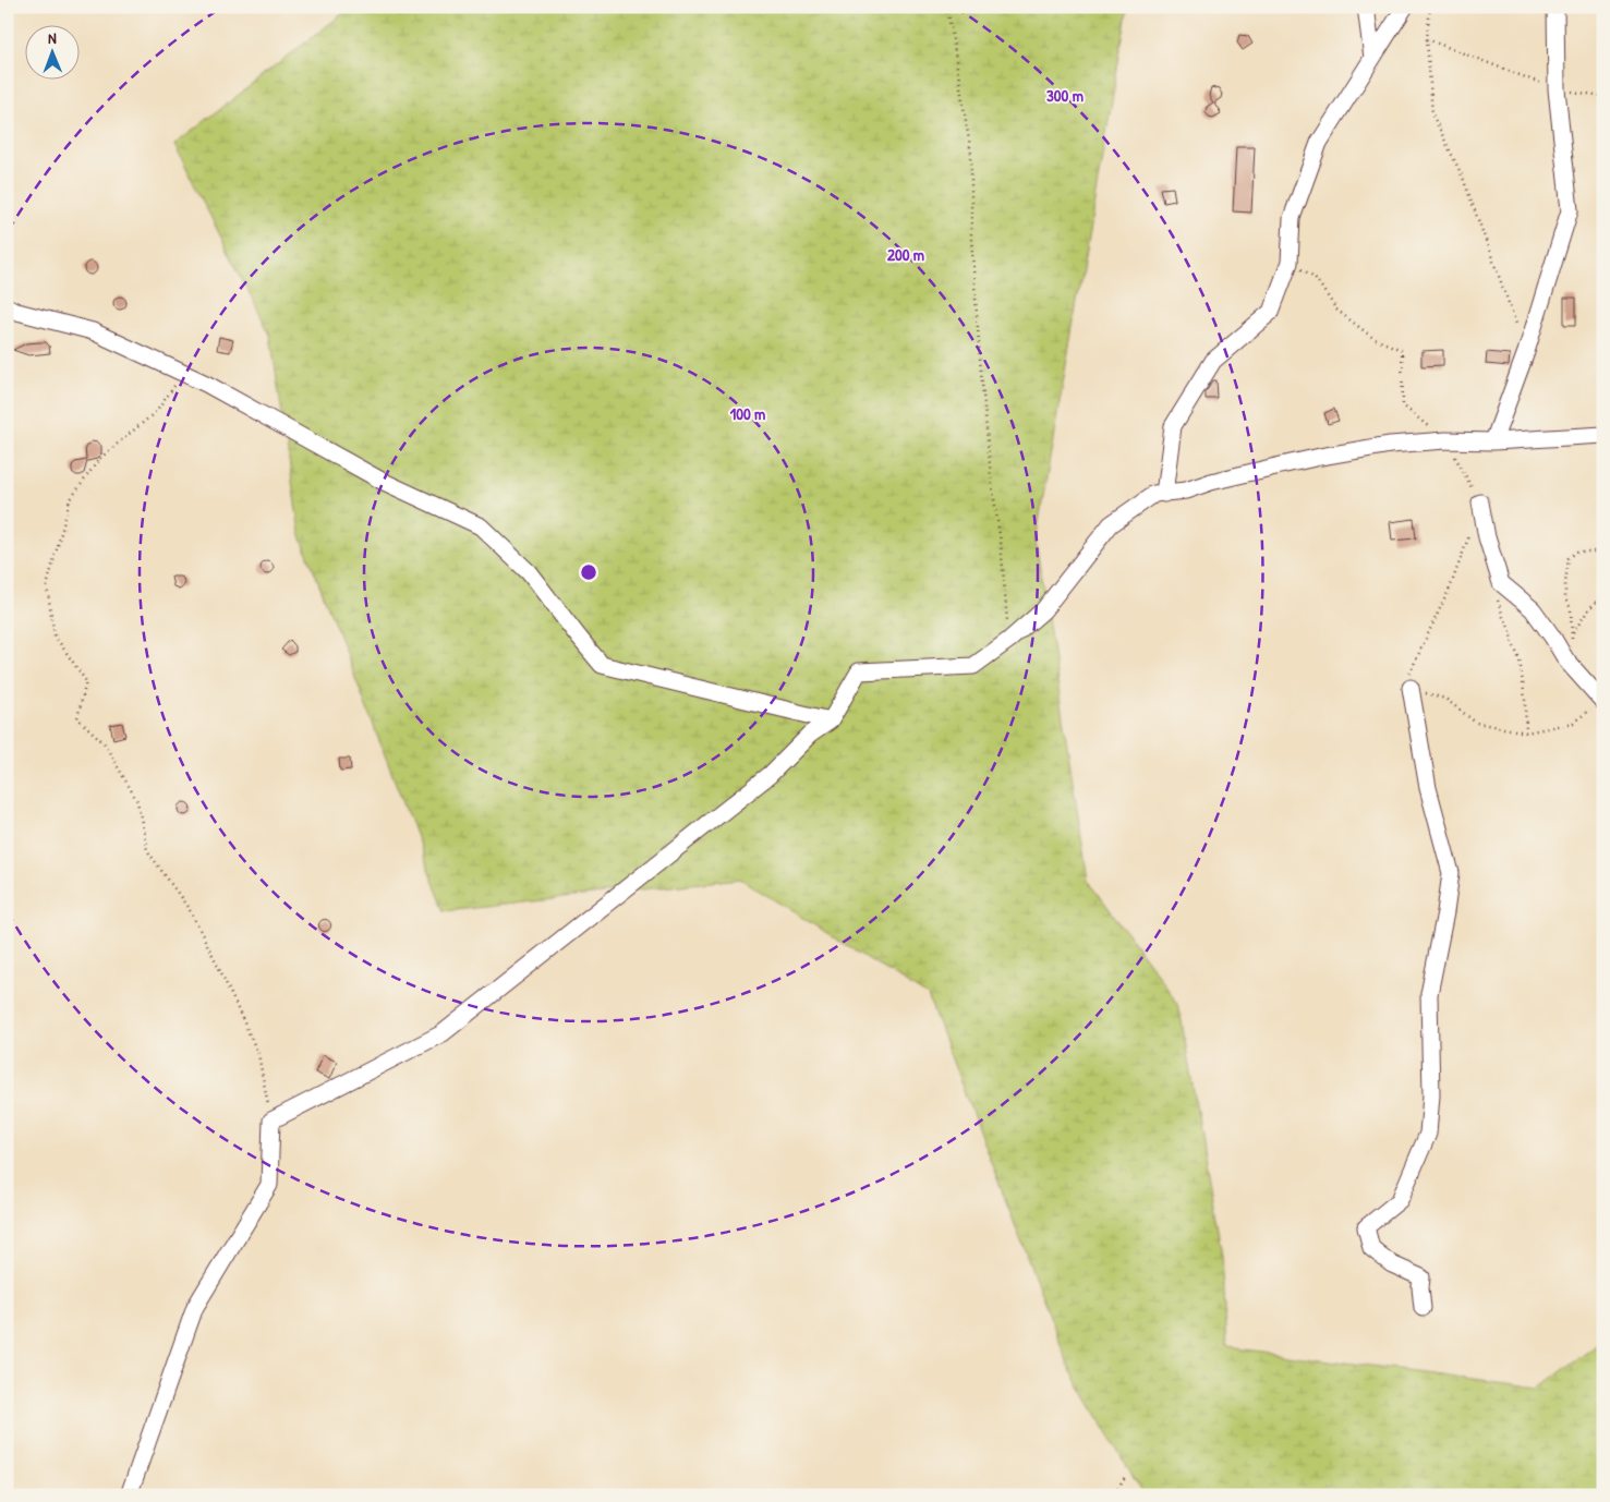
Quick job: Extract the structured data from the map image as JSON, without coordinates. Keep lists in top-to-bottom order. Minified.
{"north":"top","rings":["300 m","200 m","100 m"]}
